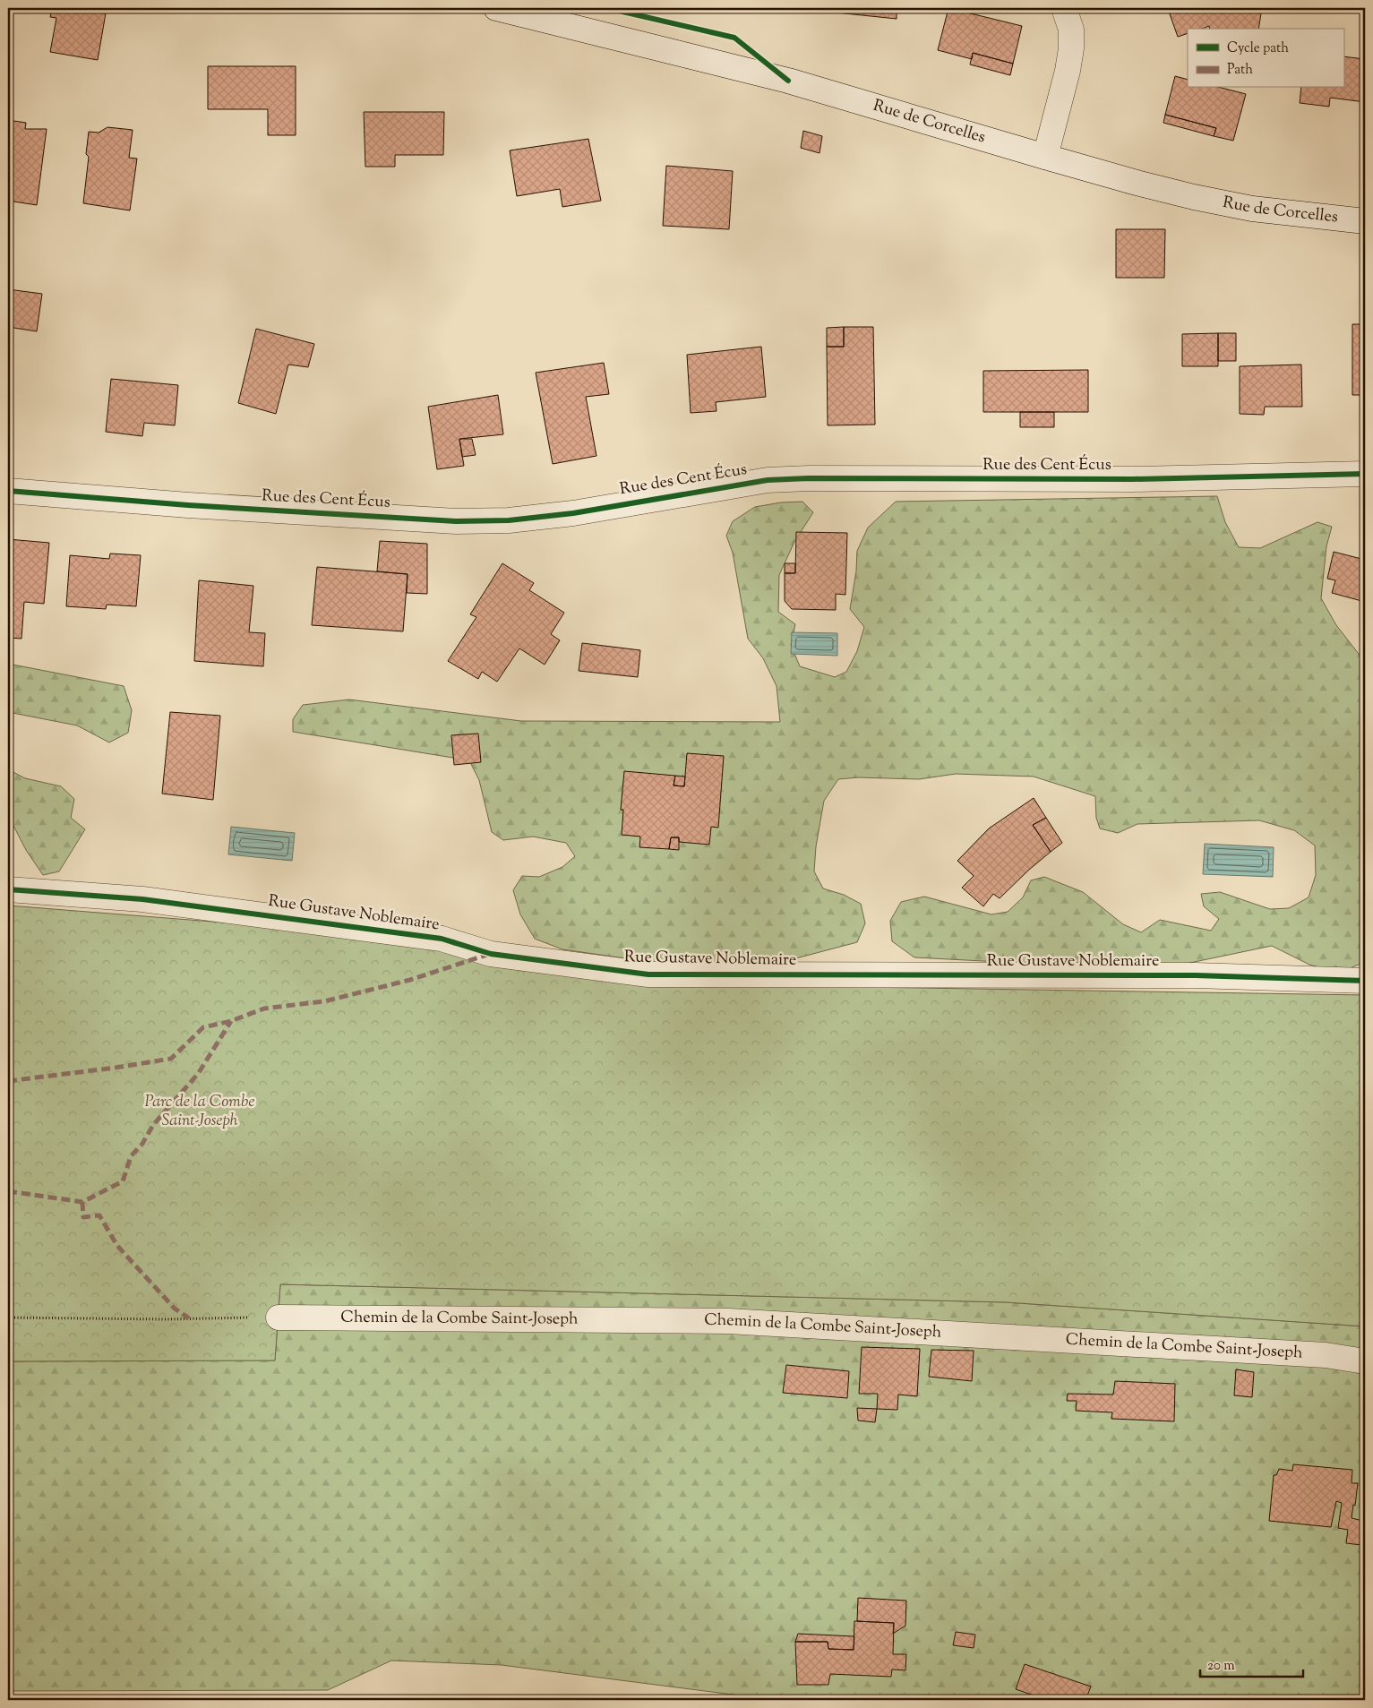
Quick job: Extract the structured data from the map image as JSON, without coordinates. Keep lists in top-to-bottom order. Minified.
{"streets":{"street":["Rue de Corcelles","Rue des Cent Écus","Rue Gustave Noblemaire","Chemin de la Combe Saint-Joseph"]},"parks":["Parc de la Combe Saint-Joseph"],"legend":["Cycle path","Path"],"scale_bar":"20 m"}
